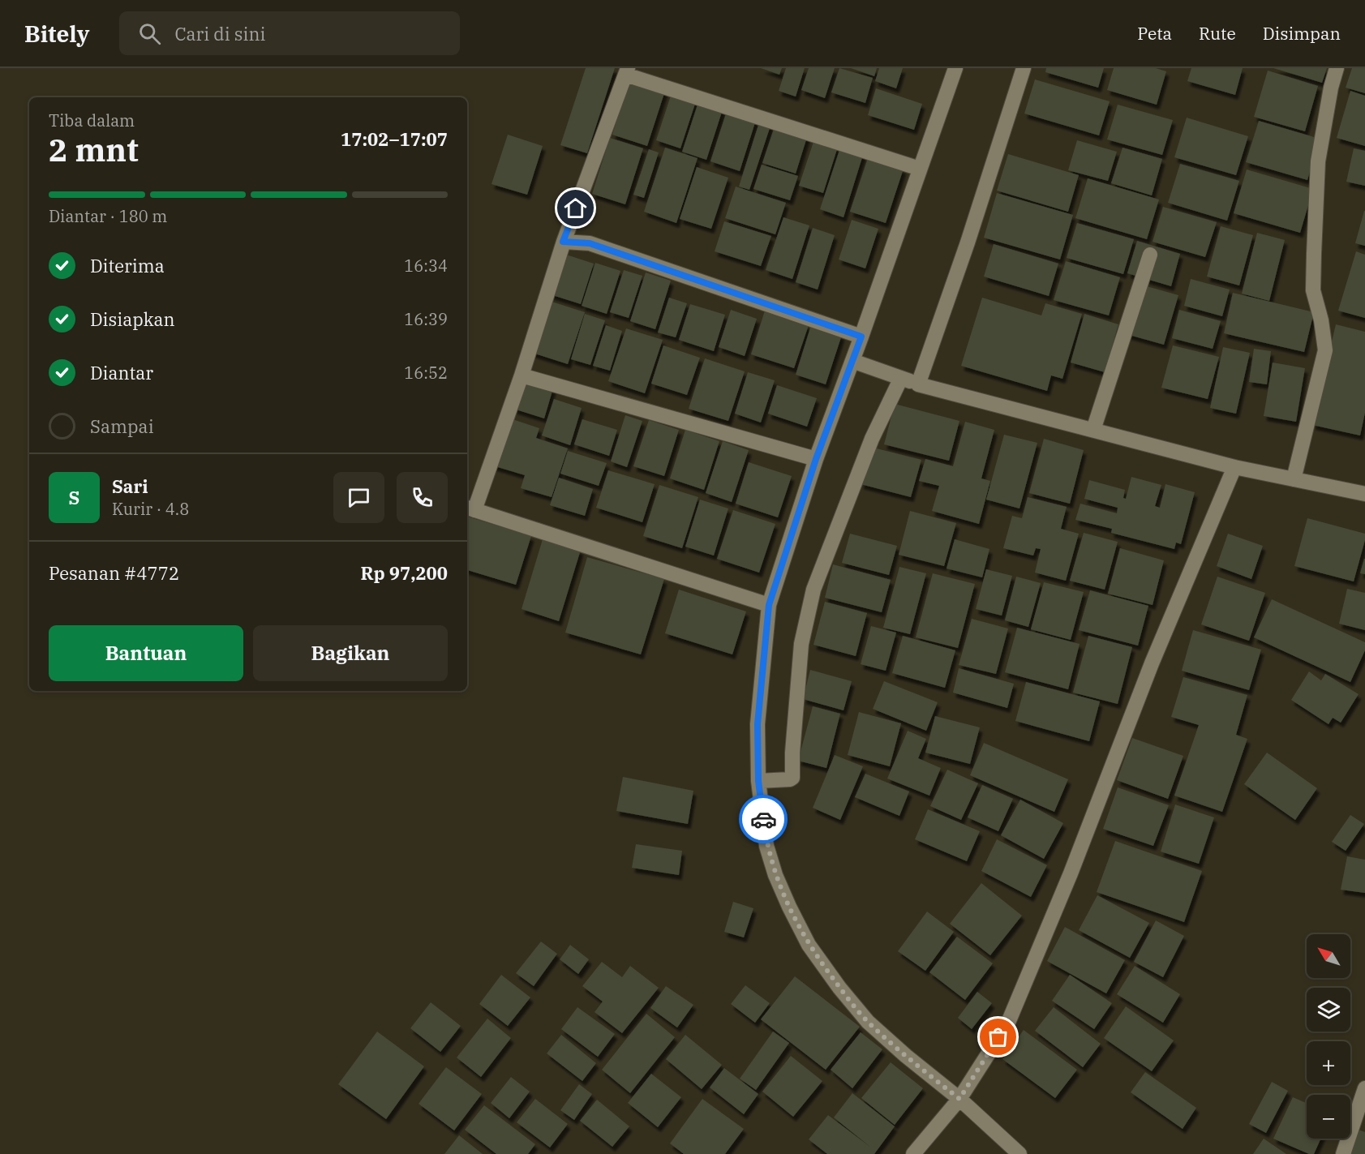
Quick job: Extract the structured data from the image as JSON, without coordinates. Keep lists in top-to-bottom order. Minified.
{"north":"top left","page":{"header":"Bitely","search":"Cari di sini","nav":["Peta","Rute","Disimpan"],"heading":["2 mnt","Tiba dalam","17:02–17:07"],"panel":["Sari","Kurir · 4.8","Pesanan #4772","Rp 97,200"],"bar":"Diantar · 180 m","list":[["Diterima","16:34"],["Disiapkan","16:39"],["Diantar","16:52"],"Sampai"],"round":"S","buttons":["Bantuan","Bagikan"],"map_buttons":["+","−"]}}
